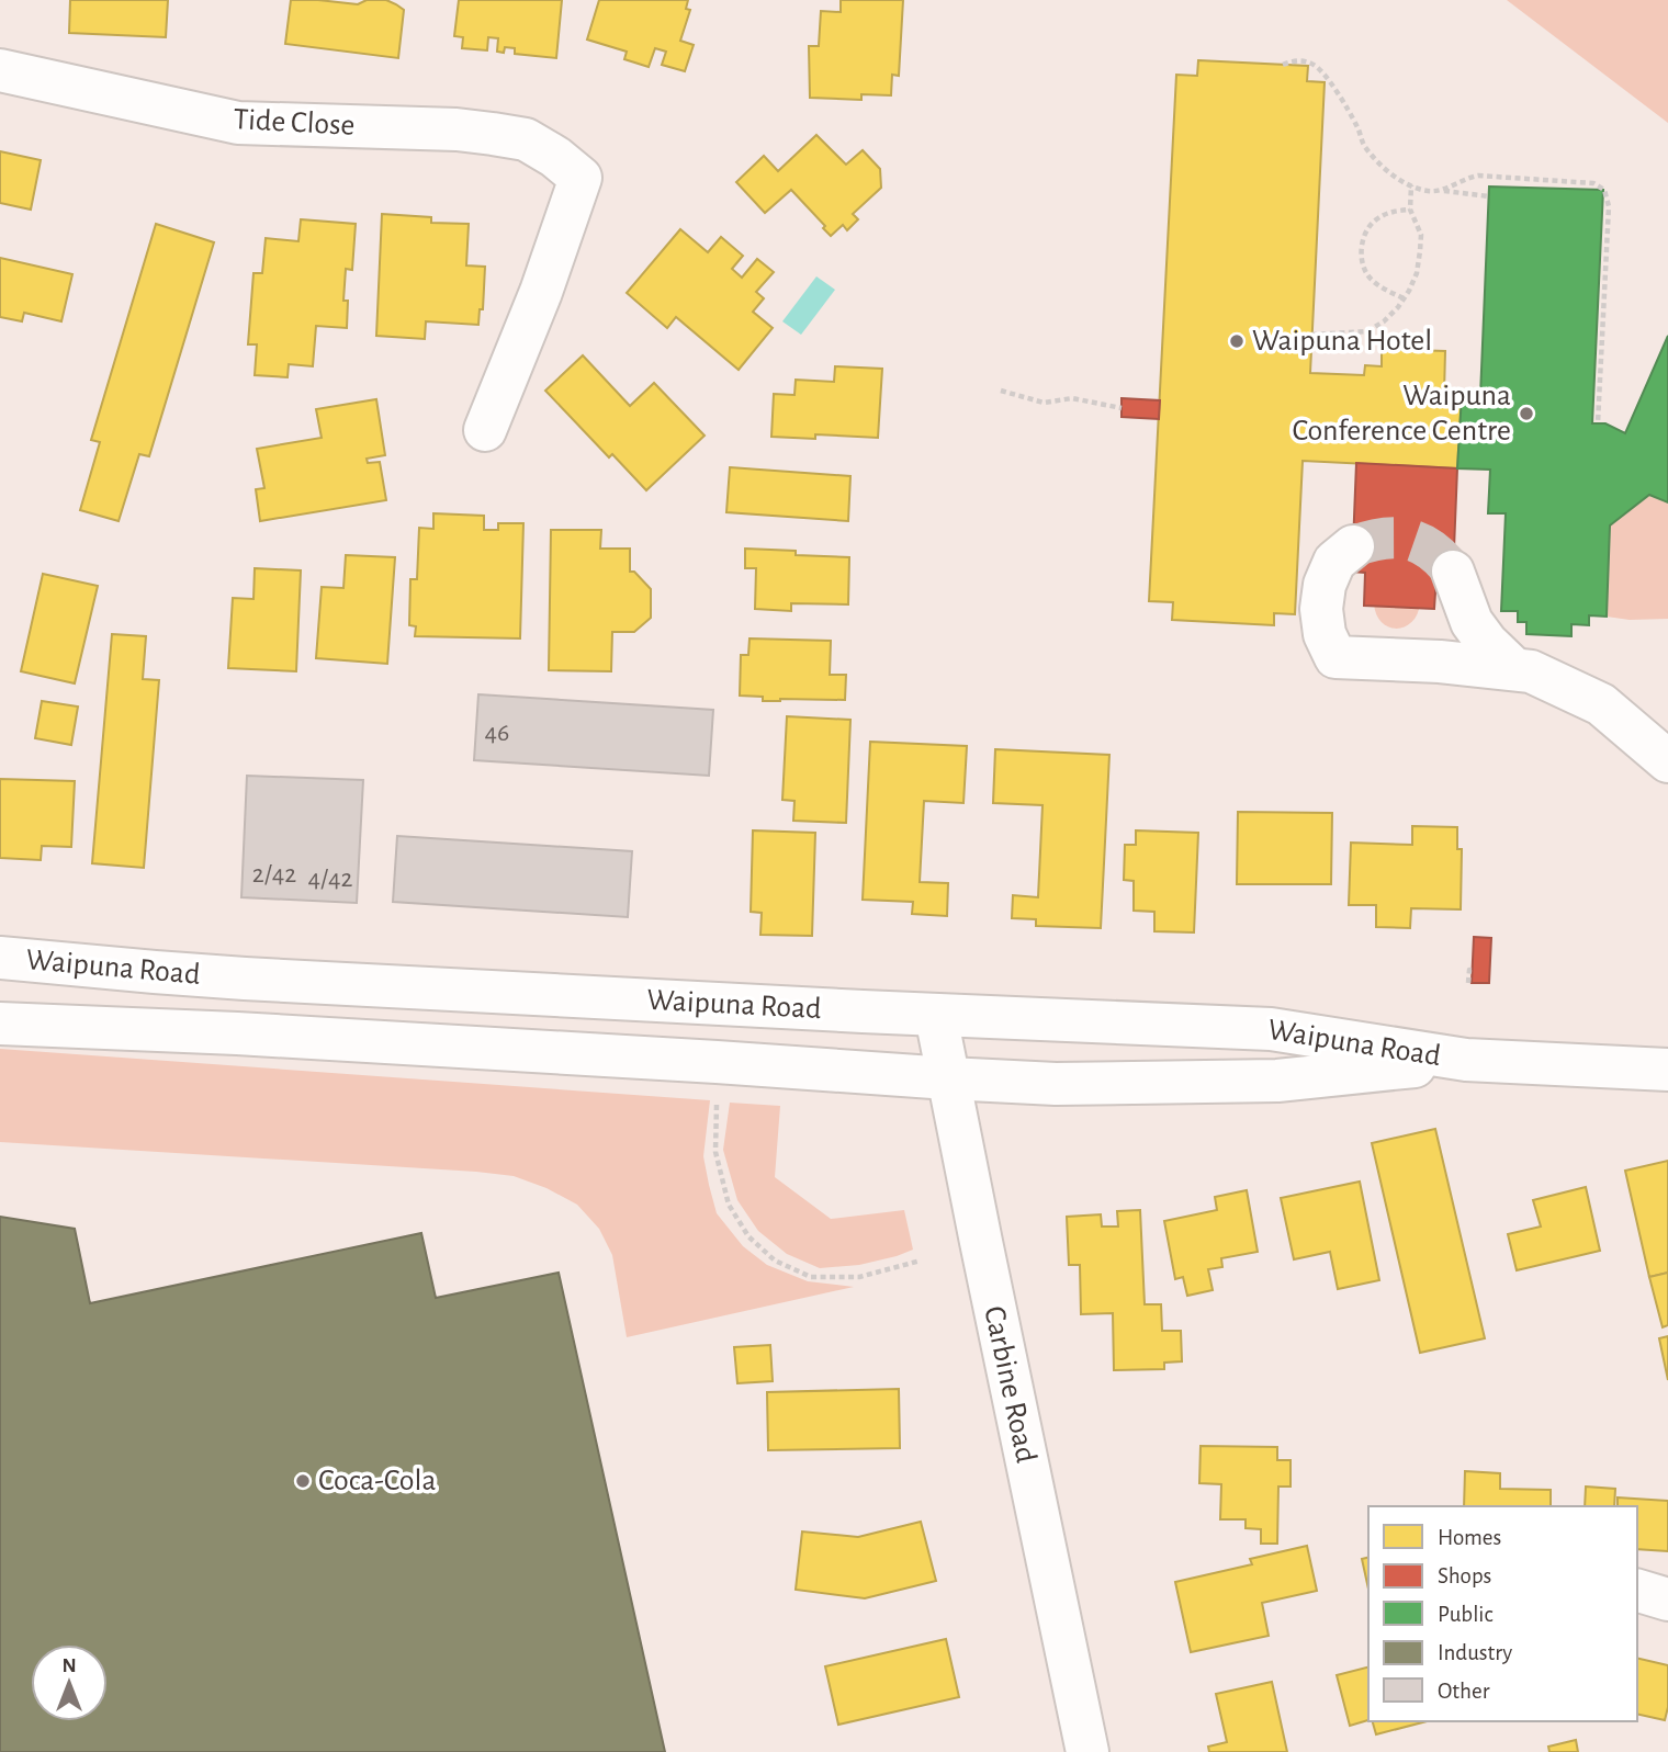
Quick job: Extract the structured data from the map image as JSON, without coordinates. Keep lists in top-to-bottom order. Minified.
{"streets":{"main road":["Tide Close","Waipuna Road","Carbine Road"]},"crossings":[["Waipuna Road","Carbine Road"]],"places":["Waipuna Hotel","Waipuna Conference Centre","Coca-Cola"],"house_numbers":["46","2/42","4/42"],"legend":["Homes","Shops","Public","Industry","Other"],"north":"top"}
